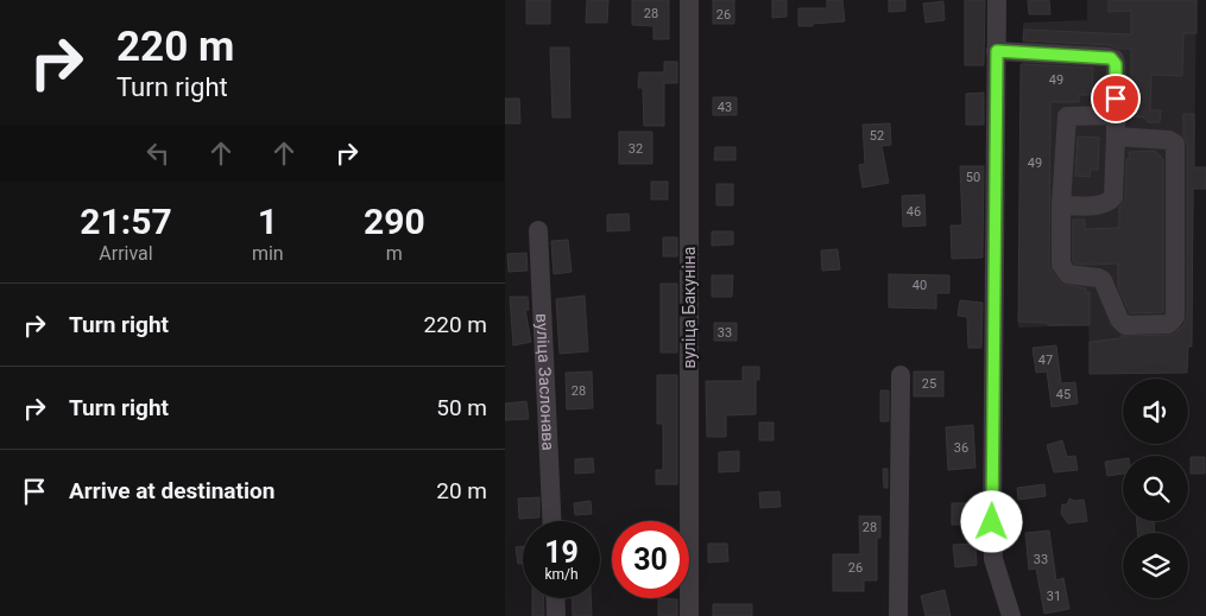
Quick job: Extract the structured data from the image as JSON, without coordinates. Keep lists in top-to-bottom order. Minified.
{"streets":{"street":["вуліца Бакуніна","вуліца Заслонава"]},"house_numbers":["28","26","49","43","52","32","49","50","46","40","33","47","25","28","45","36","28","33","26","31"],"page":{"turn":["220 m","Turn right"],"eta":["21:57","Arrival","1","min","290","m"],"list":[{"name":"Turn right","value":"220 m"},{"name":"Turn right","value":"50 m"},{"name":"Arrive at destination","value":"20 m"}],"speed":"19 km/h","limit":"30"}}
